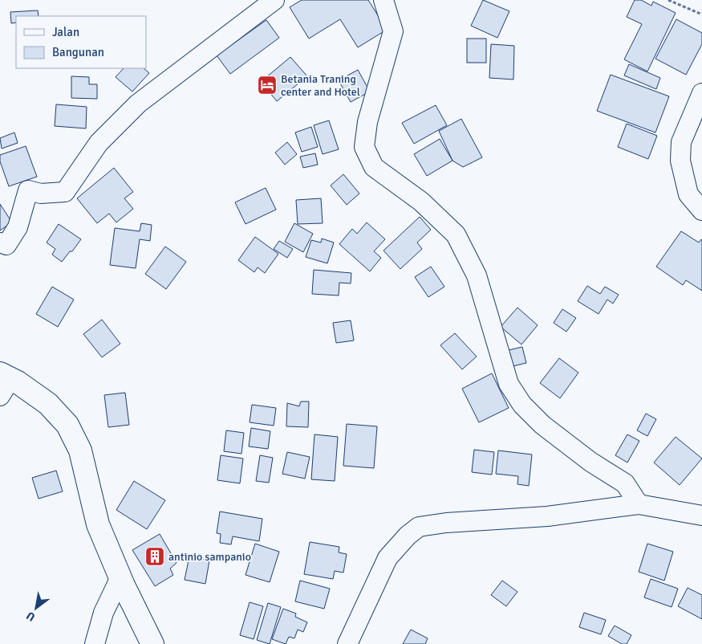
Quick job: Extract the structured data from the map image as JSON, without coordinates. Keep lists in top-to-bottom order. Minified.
{"places":{"hotel":["Betania Traning center and Hotel"],"building":["antinio sampanio"]},"legend":["Jalan","Bangunan"],"north":"bottom left"}
